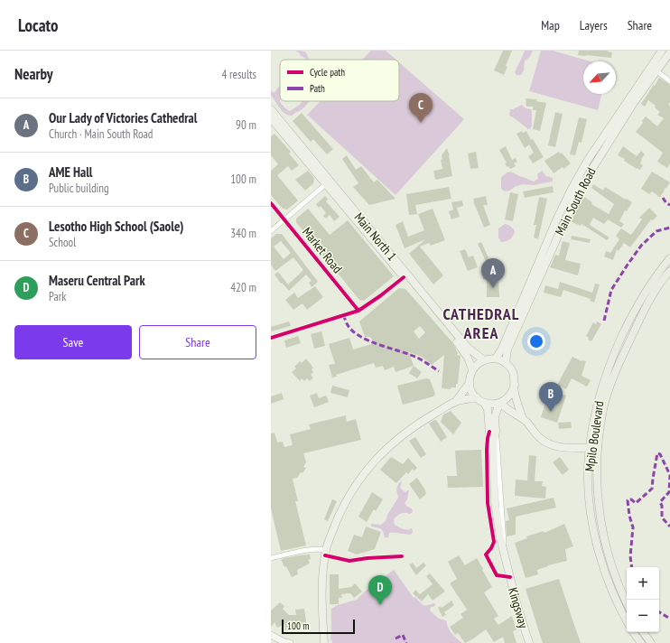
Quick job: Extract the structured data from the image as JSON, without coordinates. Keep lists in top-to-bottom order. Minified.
{"streets":{"highway":["Mpilo Boulevard"],"main road":["Main South Road","Main North 1","Kingsway"],"street":["Market Road"]},"crossings":[["Main South Road","Main North 1"],["Main South Road","Kingsway"],["Main North 1","Kingsway"]],"districts":["CATHEDRAL AREA"],"legend":["Cycle path","Path"],"scale_bar":"100 m","north":"bottom left","page":{"header":"Locato","nav":["Map","Layers","Share"],"heading":["Nearby","4 results"],"pins":["C","A","B","D"],"list":[{"mark":"A","name":"Our Lady of Victories Cathedral","note":"Church · Main South Road","value":"90 m"},{"mark":"B","name":"AME Hall","note":"Public building","value":"100 m"},{"mark":"C","name":"Lesotho High School (Saole)","note":"School","value":"340 m"},{"mark":"D","name":"Maseru Central Park","note":"Park","value":"420 m"}],"buttons":["Save","Share"],"map_buttons":["+","−"],"scale":"100 m"}}
